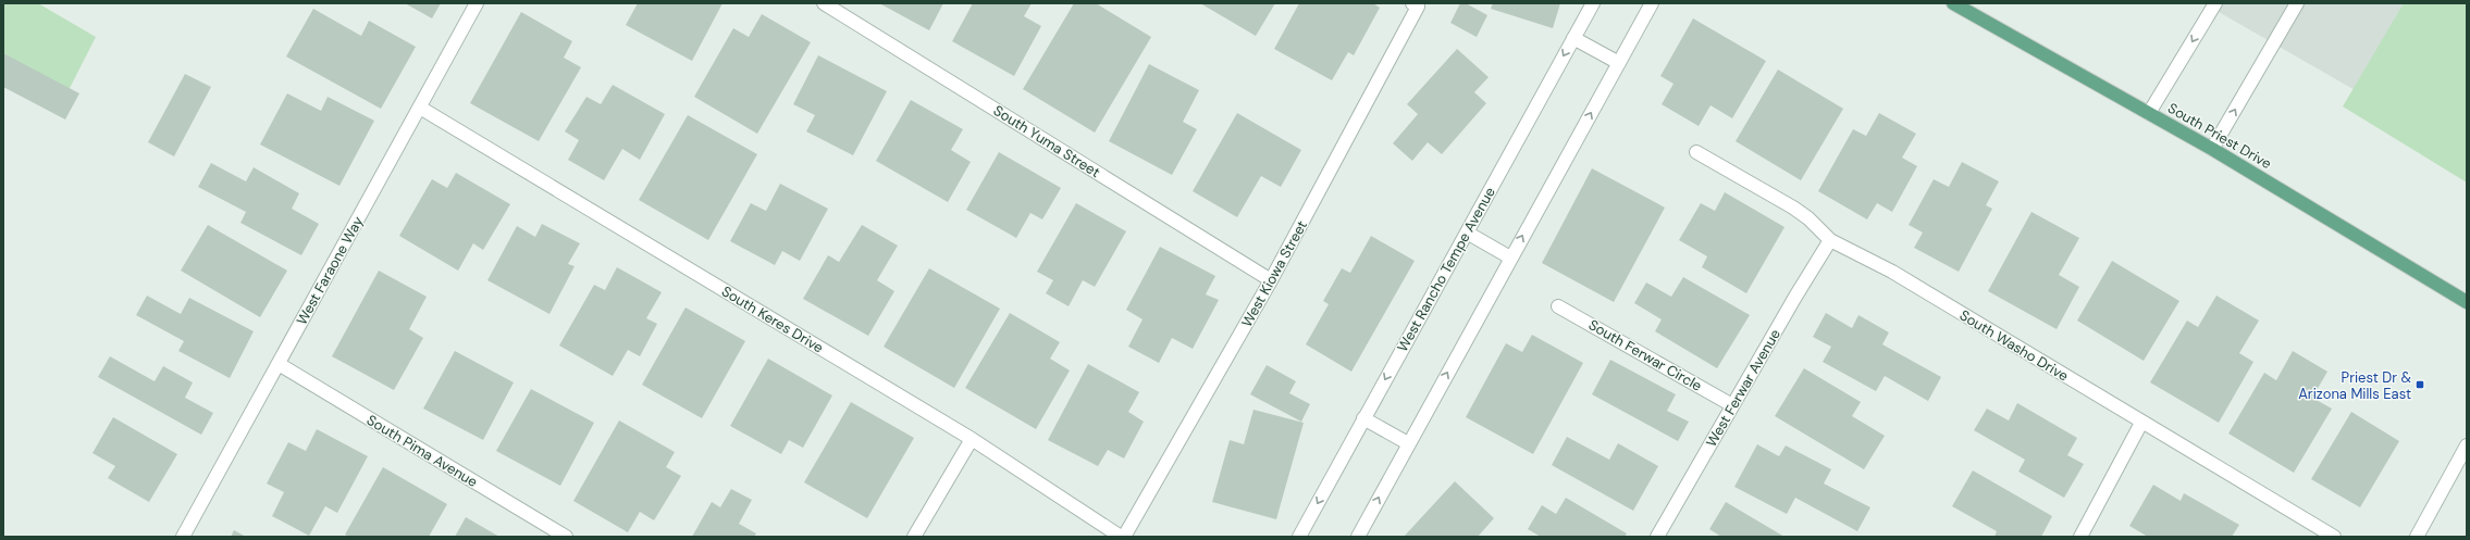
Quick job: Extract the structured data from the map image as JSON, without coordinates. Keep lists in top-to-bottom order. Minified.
{"streets":{"main road":["South Priest Drive"],"street":["South Yuma Street","West Rancho Tempe Avenue","West Faraone Way","West Kiowa Street","South Keres Drive","South Washo Drive","South Ferwar Circle","West Ferwar Avenue","South Pima Avenue"]},"crossings":[["South Yuma Street","West Kiowa Street"],["West Faraone Way","South Keres Drive"],["West Faraone Way","South Pima Avenue"],["West Kiowa Street","South Keres Drive"],["South Washo Drive","West Ferwar Avenue"],["South Ferwar Circle","West Ferwar Avenue"]],"places":{"transit":["Priest Dr & Arizona Mills East"]}}
